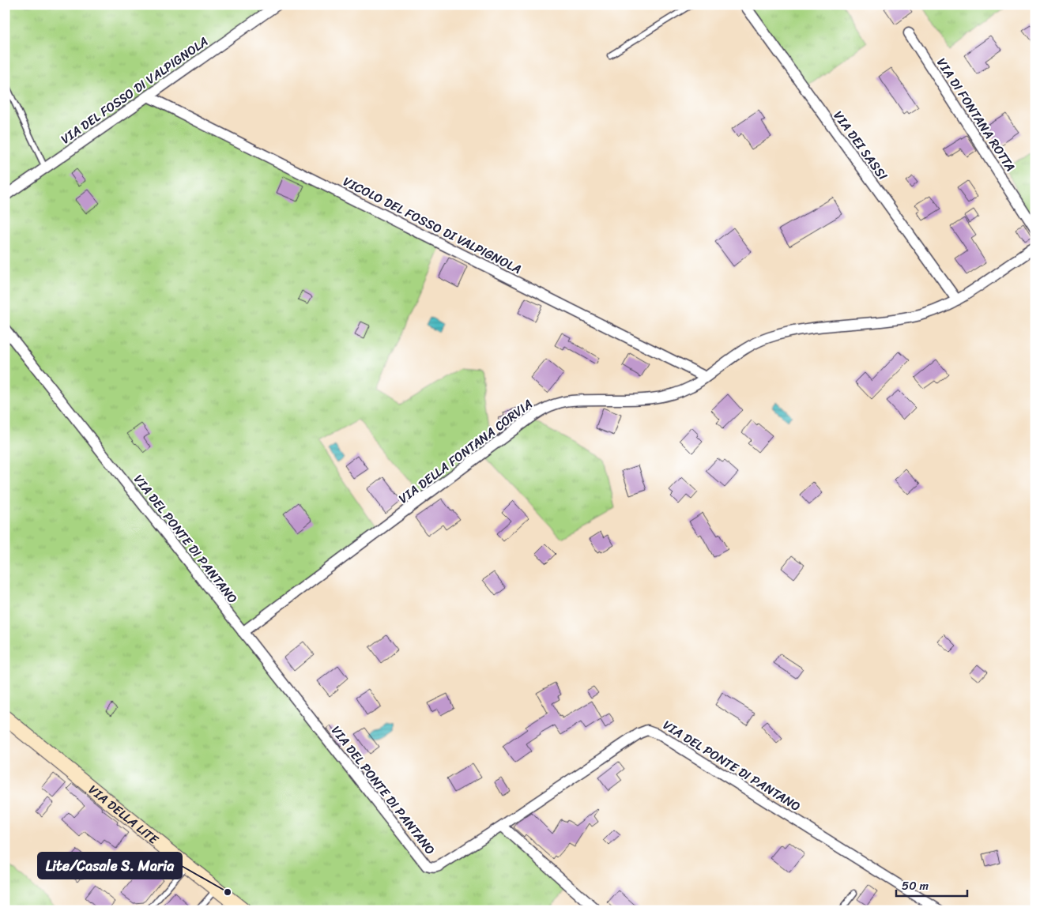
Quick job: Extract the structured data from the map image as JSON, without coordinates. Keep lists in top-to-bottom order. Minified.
{"streets":{"street":["VIA DEL FOSSO DI VALPIGNOLA","VIA DI FONTANA ROTTA","VIA DEI SASSI","VICOLO DEL FOSSO DI VALPIGNOLA","VIA DELLA FONTANA CORVIA","VIA DEL PONTE DI PANTANO","VIA DELLA LITE"]},"crossings":[["VIA DEL FOSSO DI VALPIGNOLA","VICOLO DEL FOSSO DI VALPIGNOLA"],["VIA DEI SASSI","VIA DELLA FONTANA CORVIA"],["VICOLO DEL FOSSO DI VALPIGNOLA","VIA DELLA FONTANA CORVIA"],["VIA DELLA FONTANA CORVIA","VIA DEL PONTE DI PANTANO"]],"places":["Lite/Casale S. Maria"],"scale_bar":"50 m"}
